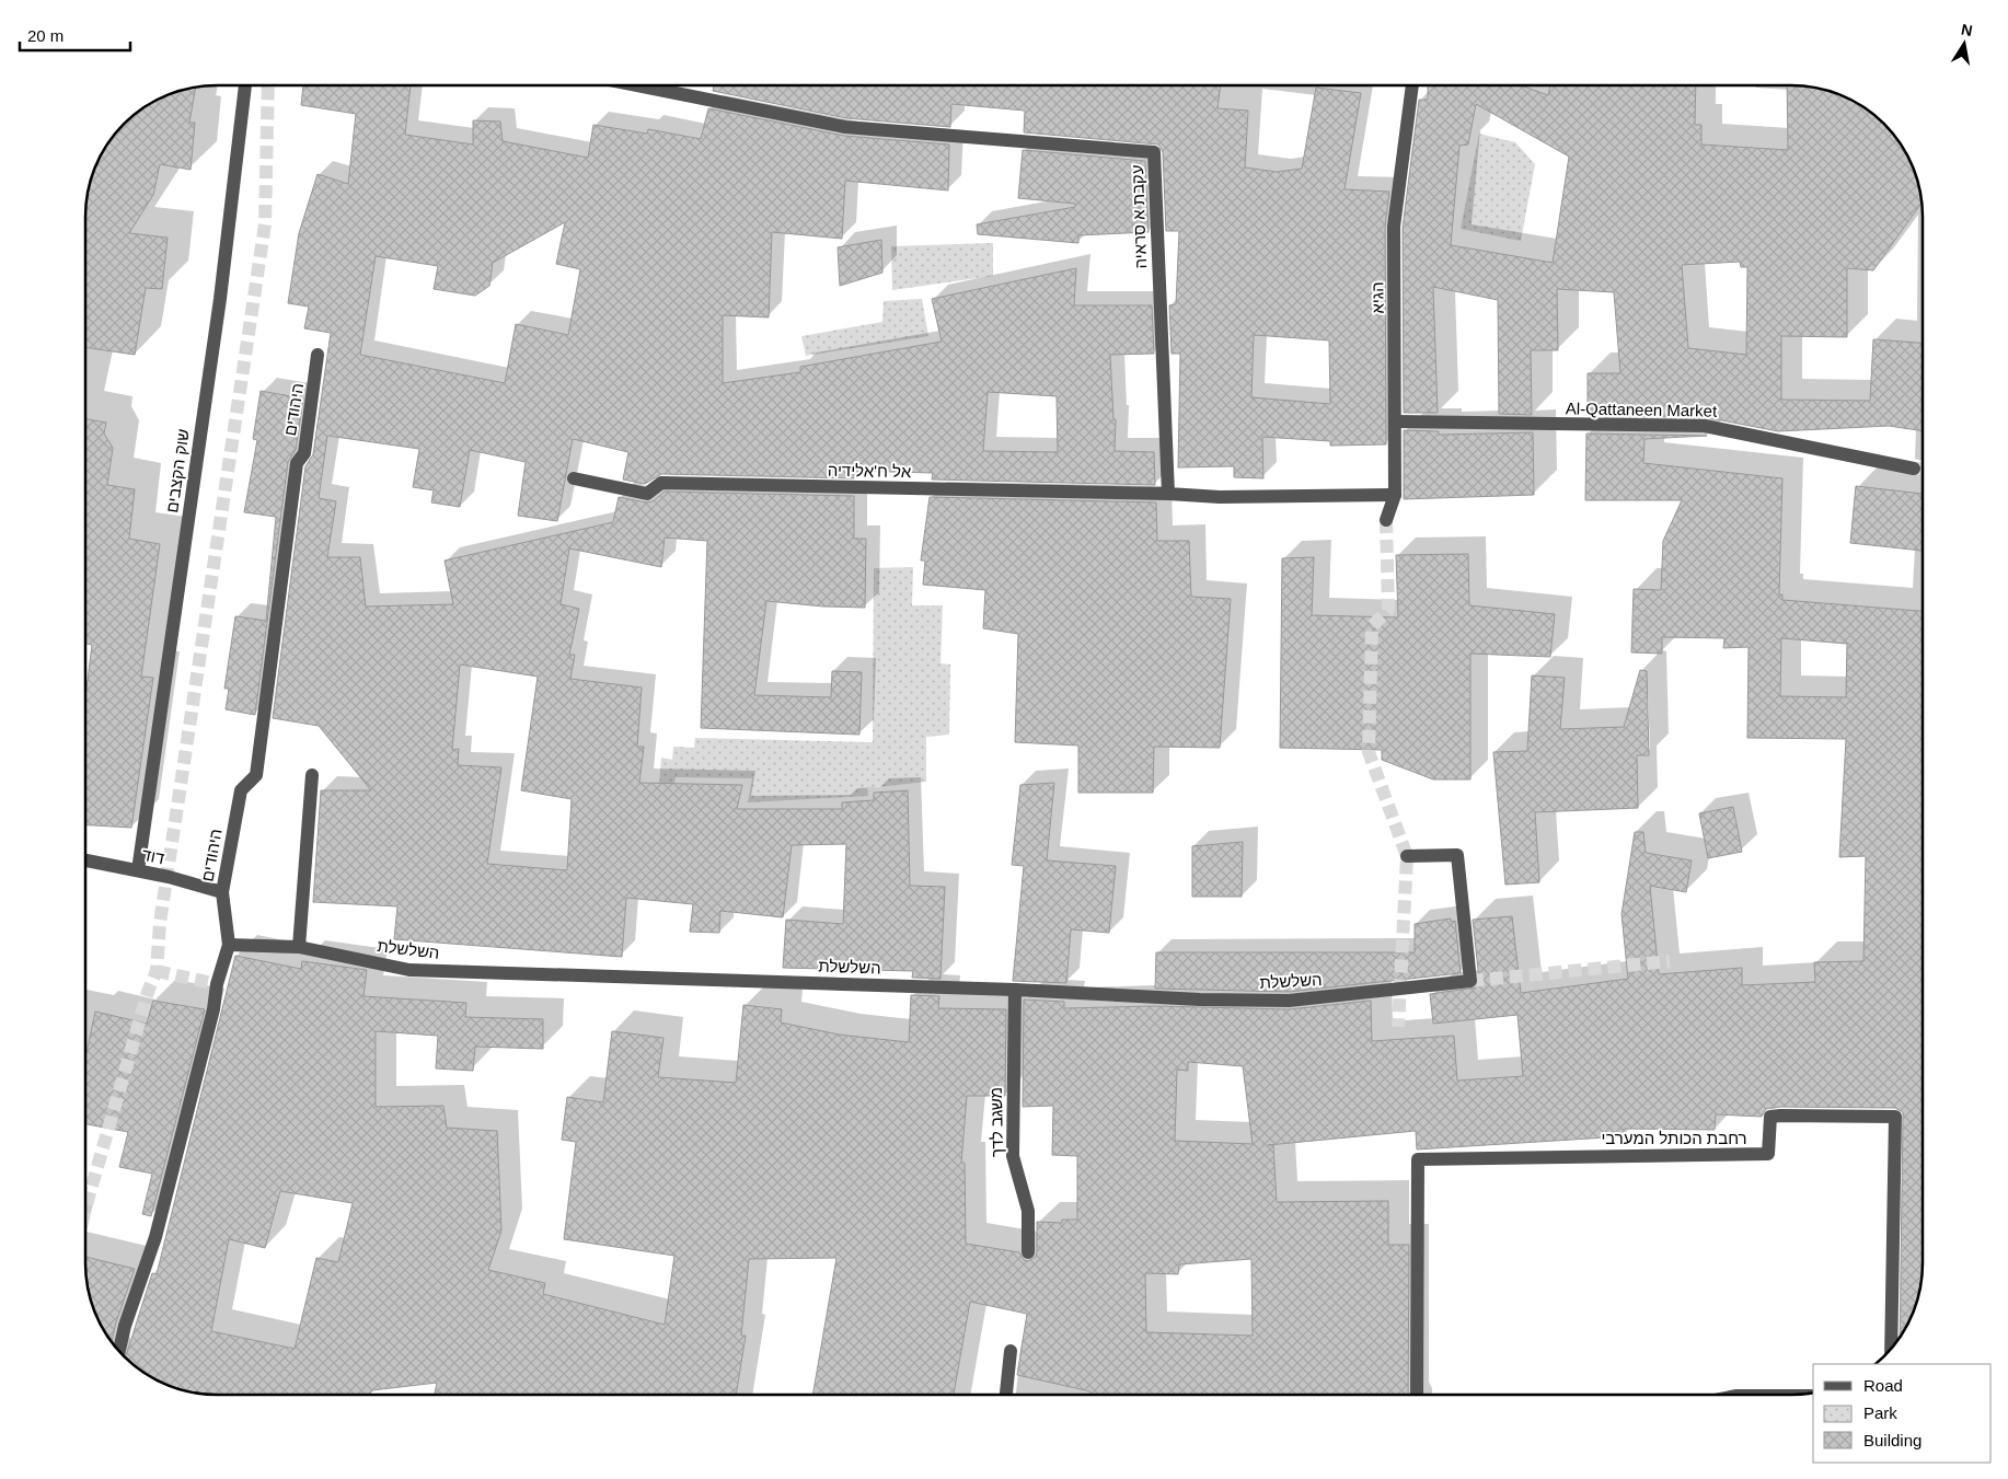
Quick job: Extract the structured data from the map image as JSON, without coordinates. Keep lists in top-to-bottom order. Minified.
{"streets":{"street":["עקבת א סראיה","הגיא","היהודים","Al-Qattaneen Market","שוק הקצבים","אל ח'אלידיה","דוד","השלשלת","משגב לדך","רחבת הכותל המערבי"]},"crossings":[["עקבת א סראיה","אל ח'אלידיה"],["הגיא","Al-Qattaneen Market"],["היהודים","דוד"],["היהודים","השלשלת"],["שוק הקצבים","דוד"],["השלשלת","משגב לדך"]],"legend":["Road","Park","Building"],"scale_bar":"20 m","north":"top"}
